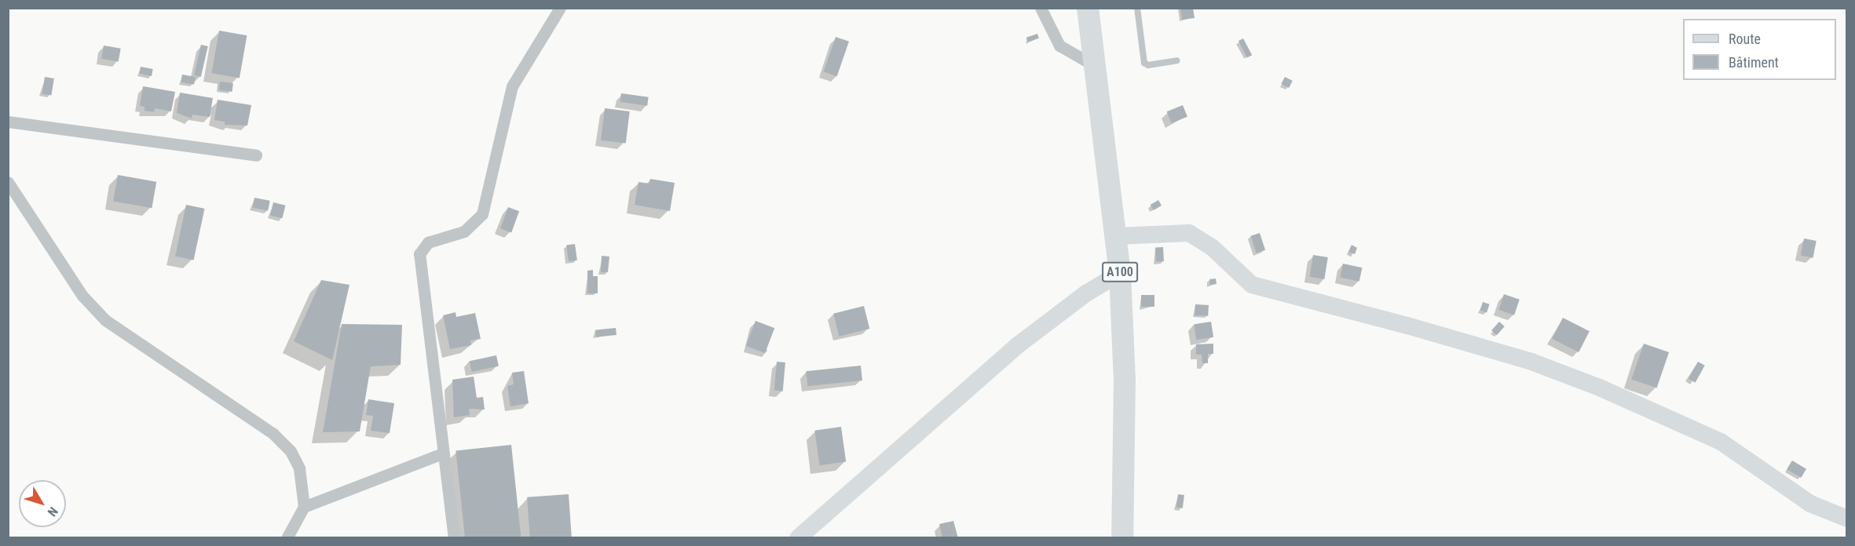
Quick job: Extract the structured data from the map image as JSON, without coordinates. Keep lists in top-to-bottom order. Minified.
{"streets":{"highway":["A100"]},"legend":["Route","Bâtiment"],"north":"bottom right"}
